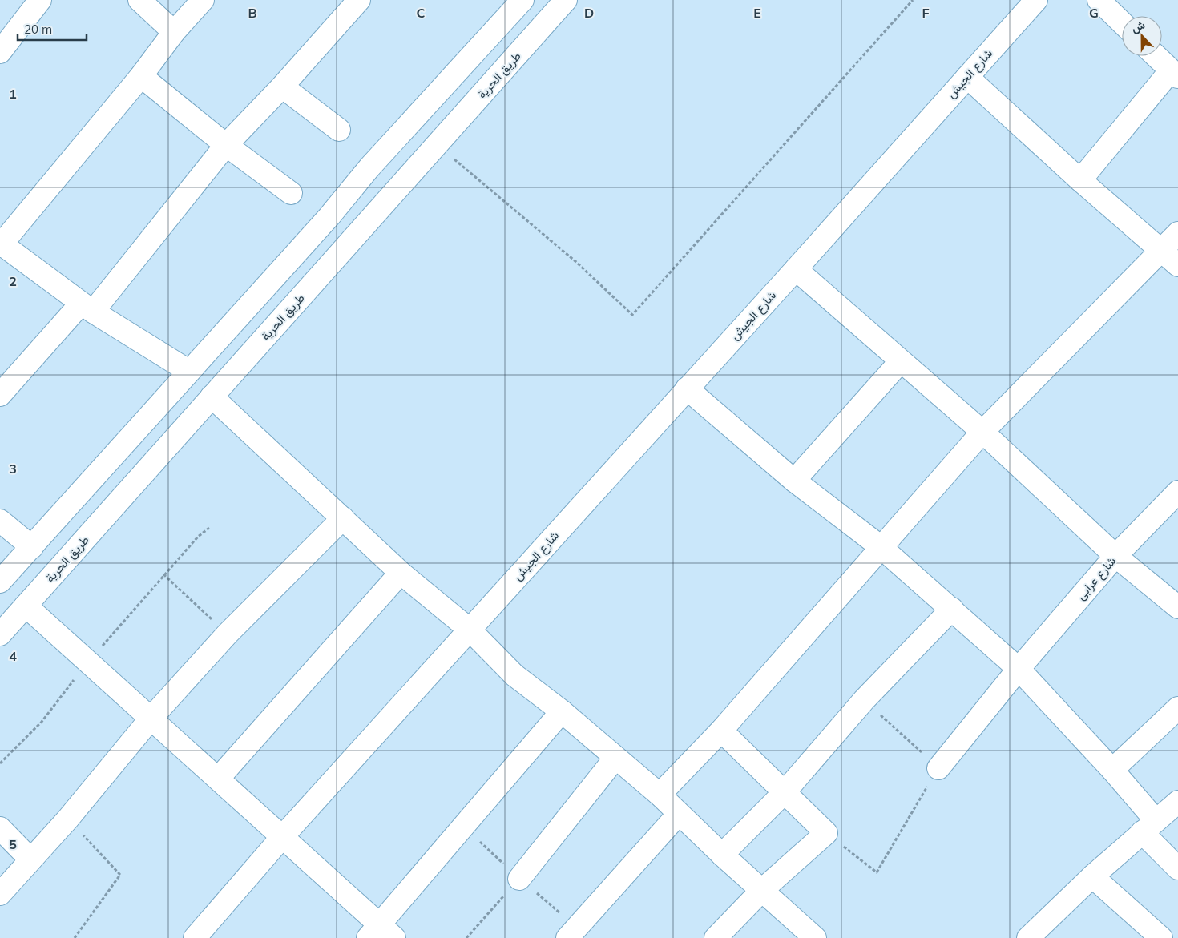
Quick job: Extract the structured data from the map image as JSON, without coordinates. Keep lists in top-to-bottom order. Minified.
{"streets":{"street":["شارع الجيش","طريق الحرية","شارع عرابى"]},"scale_bar":"20 m","north":"top","grid":{"columns":["B","C","D","E","F","G"],"rows":["1","2","3","4","5"]}}
